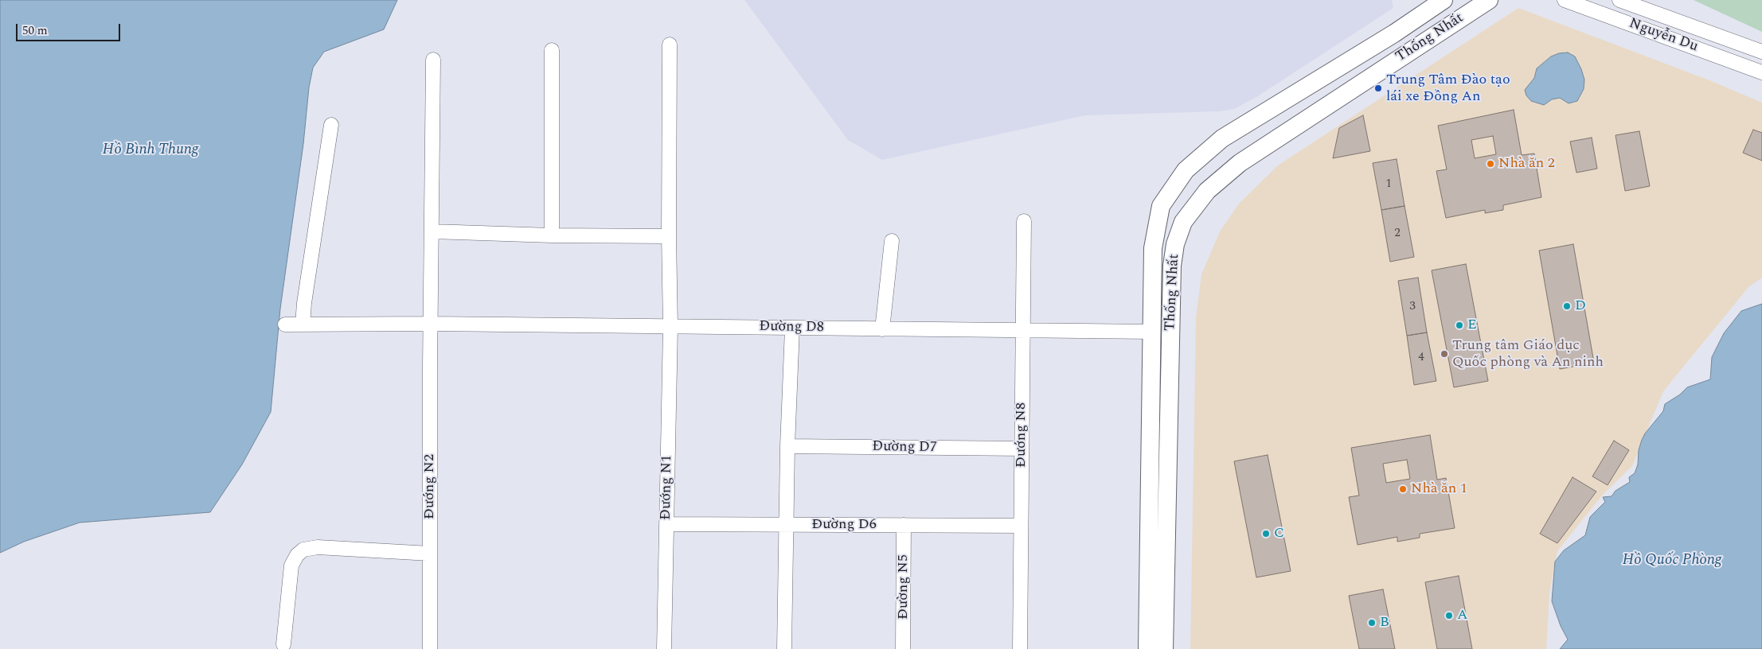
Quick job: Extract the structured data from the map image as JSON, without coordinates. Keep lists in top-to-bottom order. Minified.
{"streets":{"main road":["Thống Nhất"],"street":["Nguyễn Du","Đường D8","Đướng N8","Đường D7","Đướng N2","Đướng N1","Đường D6","Đường N5"]},"crossings":[["Thống Nhất","Đường D8"],["Đường D8","Đướng N8"],["Đường D8","Đướng N2"],["Đường D8","Đướng N1"],["Đướng N8","Đường D7"],["Đướng N8","Đường D6"],["Đướng N1","Đường D6"],["Đường D6","Đường N5"]],"water":["Hồ Bình Thung","Hồ Quốc Phòng"],"places":["Trung Tâm Đào tạo lái xe Đồng An","Nhà ăn 2","D","E","Trung tâm Giáo dục Quốc phòng và An ninh","Nhà ăn 1","C","A","B"],"house_numbers":["1","2","3","4"],"scale_bar":"50 m"}
